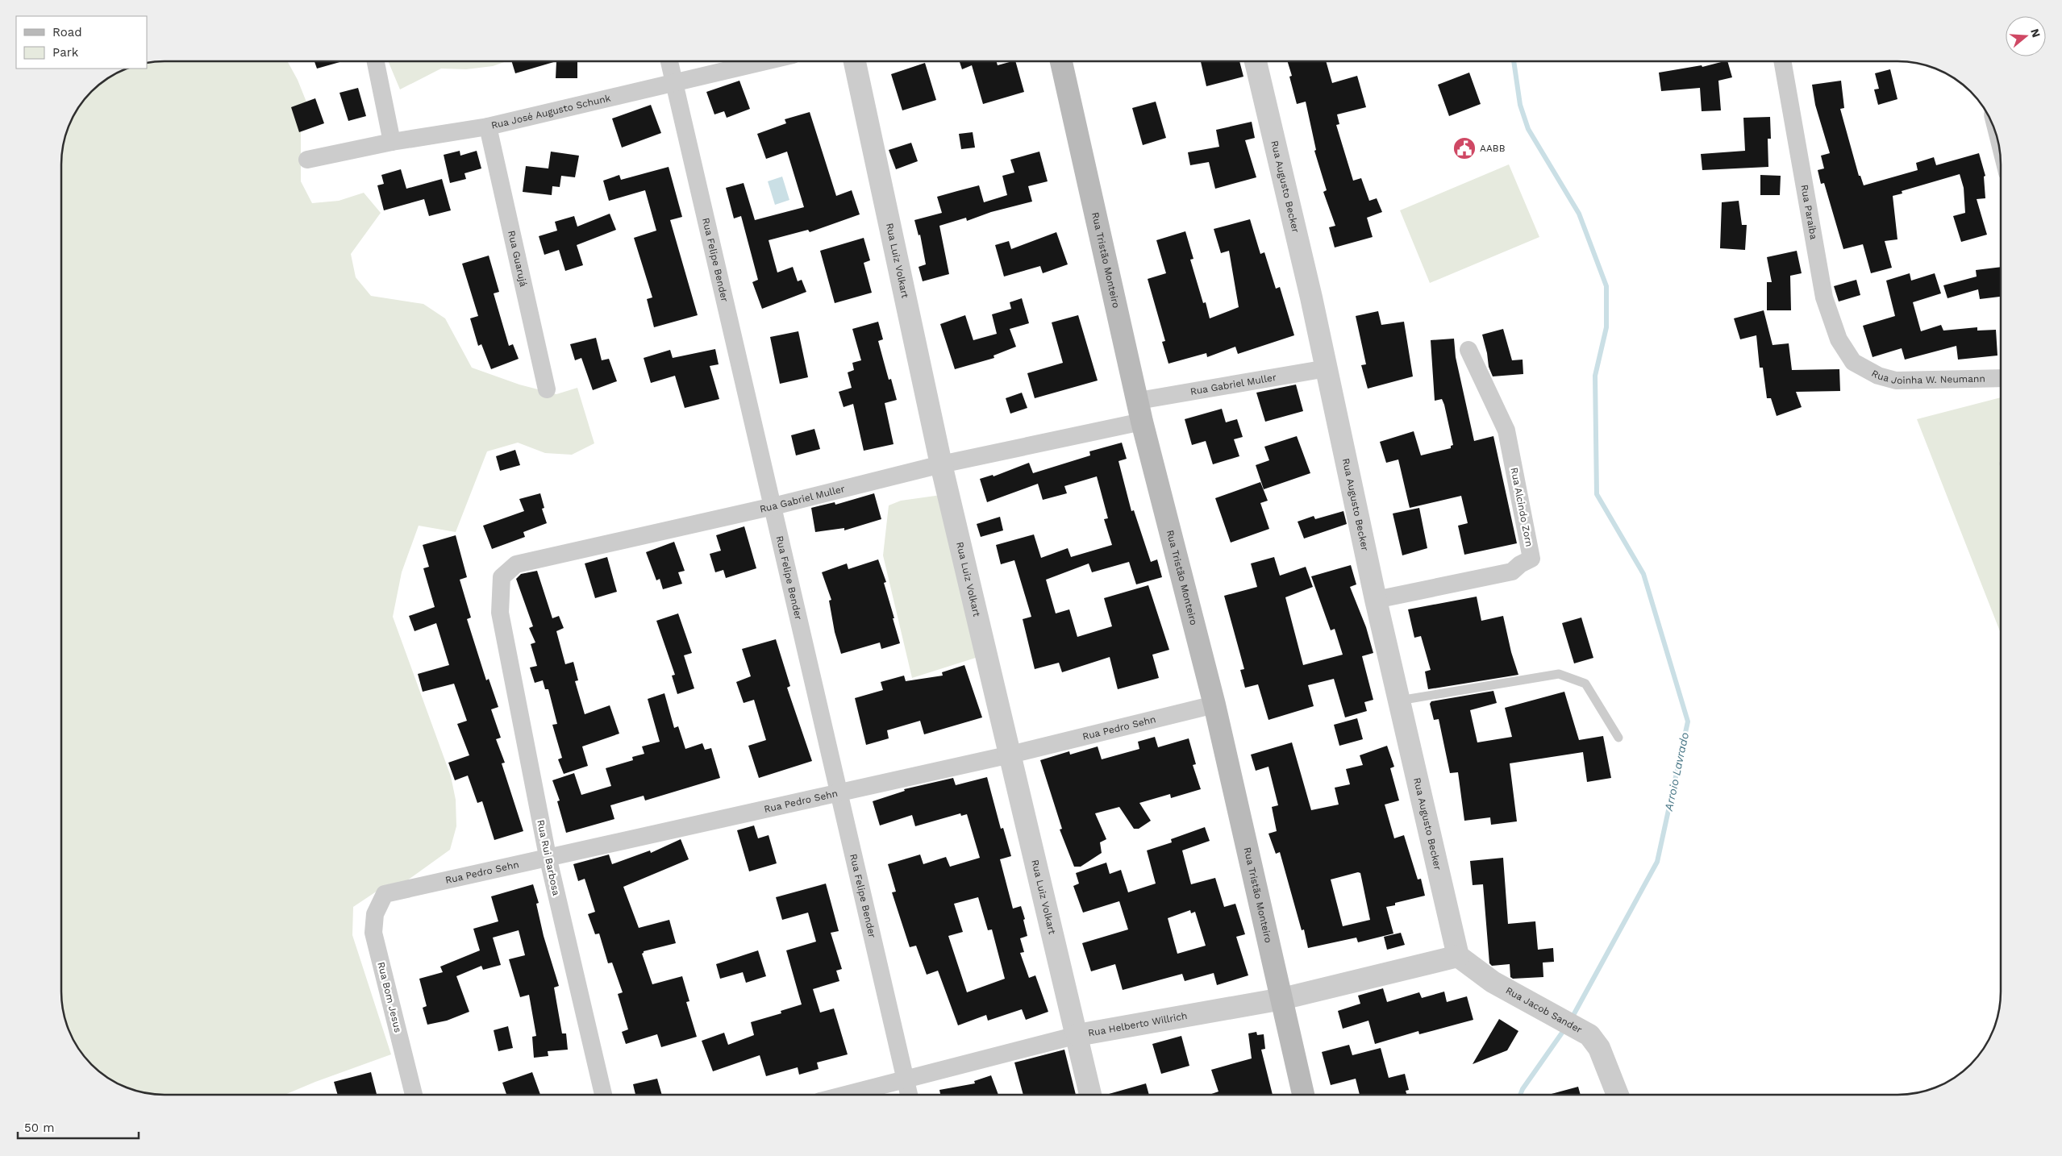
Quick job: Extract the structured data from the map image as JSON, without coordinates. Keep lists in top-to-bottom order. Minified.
{"streets":{"main road":["Rua Tristão Monteiro"],"street":["Rua José Augusto Schunk","Rua Augusto Becker","Rua Paraíba","Rua Guarujá","Rua Felipe Bender","Rua Luiz Volkart","Rua Joinha W. Neumann","Rua Gabriel Muller","Rua Alcindo Zorn","Rua Pedro Sehn","Rua Rui Barbosa","Rua Bom Jesus","Rua Jacob Sander","Rua Helberto Willrich"]},"crossings":[["Rua José Augusto Schunk","Rua Guarujá"],["Rua José Augusto Schunk","Rua Felipe Bender"],["Rua Augusto Becker","Rua Gabriel Muller"],["Rua Augusto Becker","Rua Alcindo Zorn"],["Rua Augusto Becker","Rua Jacob Sander"],["Rua Augusto Becker","Rua Helberto Willrich"],["Rua Paraíba","Rua Joinha W. Neumann"],["Rua Felipe Bender","Rua Gabriel Muller"],["Rua Felipe Bender","Rua Pedro Sehn"],["Rua Felipe Bender","Rua Helberto Willrich"],["Rua Luiz Volkart","Rua Gabriel Muller"],["Rua Luiz Volkart","Rua Pedro Sehn"],["Rua Luiz Volkart","Rua Helberto Willrich"],["Rua Tristão Monteiro","Rua Gabriel Muller"],["Rua Tristão Monteiro","Rua Pedro Sehn"],["Rua Tristão Monteiro","Rua Helberto Willrich"],["Rua Gabriel Muller","Rua Rui Barbosa"],["Rua Pedro Sehn","Rua Rui Barbosa"],["Rua Pedro Sehn","Rua Bom Jesus"],["Rua Jacob Sander","Rua Helberto Willrich"]],"water":["Arroio Lavrado"],"places":{"public building":["AABB"]},"legend":["Road","Park"],"scale_bar":"50 m","north":"right"}
